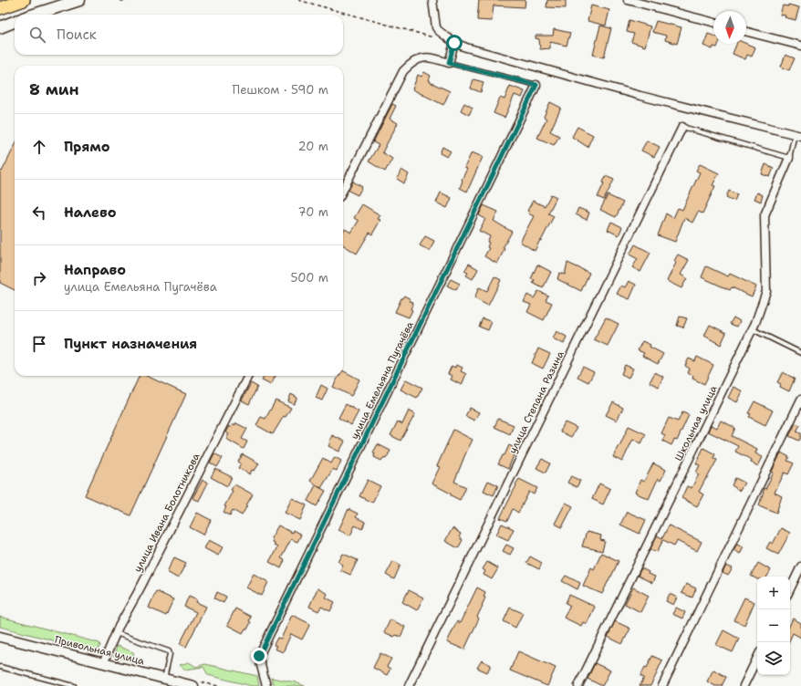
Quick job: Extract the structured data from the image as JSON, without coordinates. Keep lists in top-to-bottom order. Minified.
{"streets":{"street":["улица Емельяна Пугачёва","улица Степана Разина","Школьная улица","улица Ивана Болотникова","Привольная улица"]},"crossings":[["улица Ивана Болотникова","Привольная улица"]],"north":"bottom","page":{"search":"Поиск","heading":["8 мин","Пешком · 590 m"],"list":[["Прямо","20 m"],["Налево","70 m"],["Направо","улица Емельяна Пугачёва","500 m"],"Пункт назначения"],"map_buttons":["+","−"]}}
